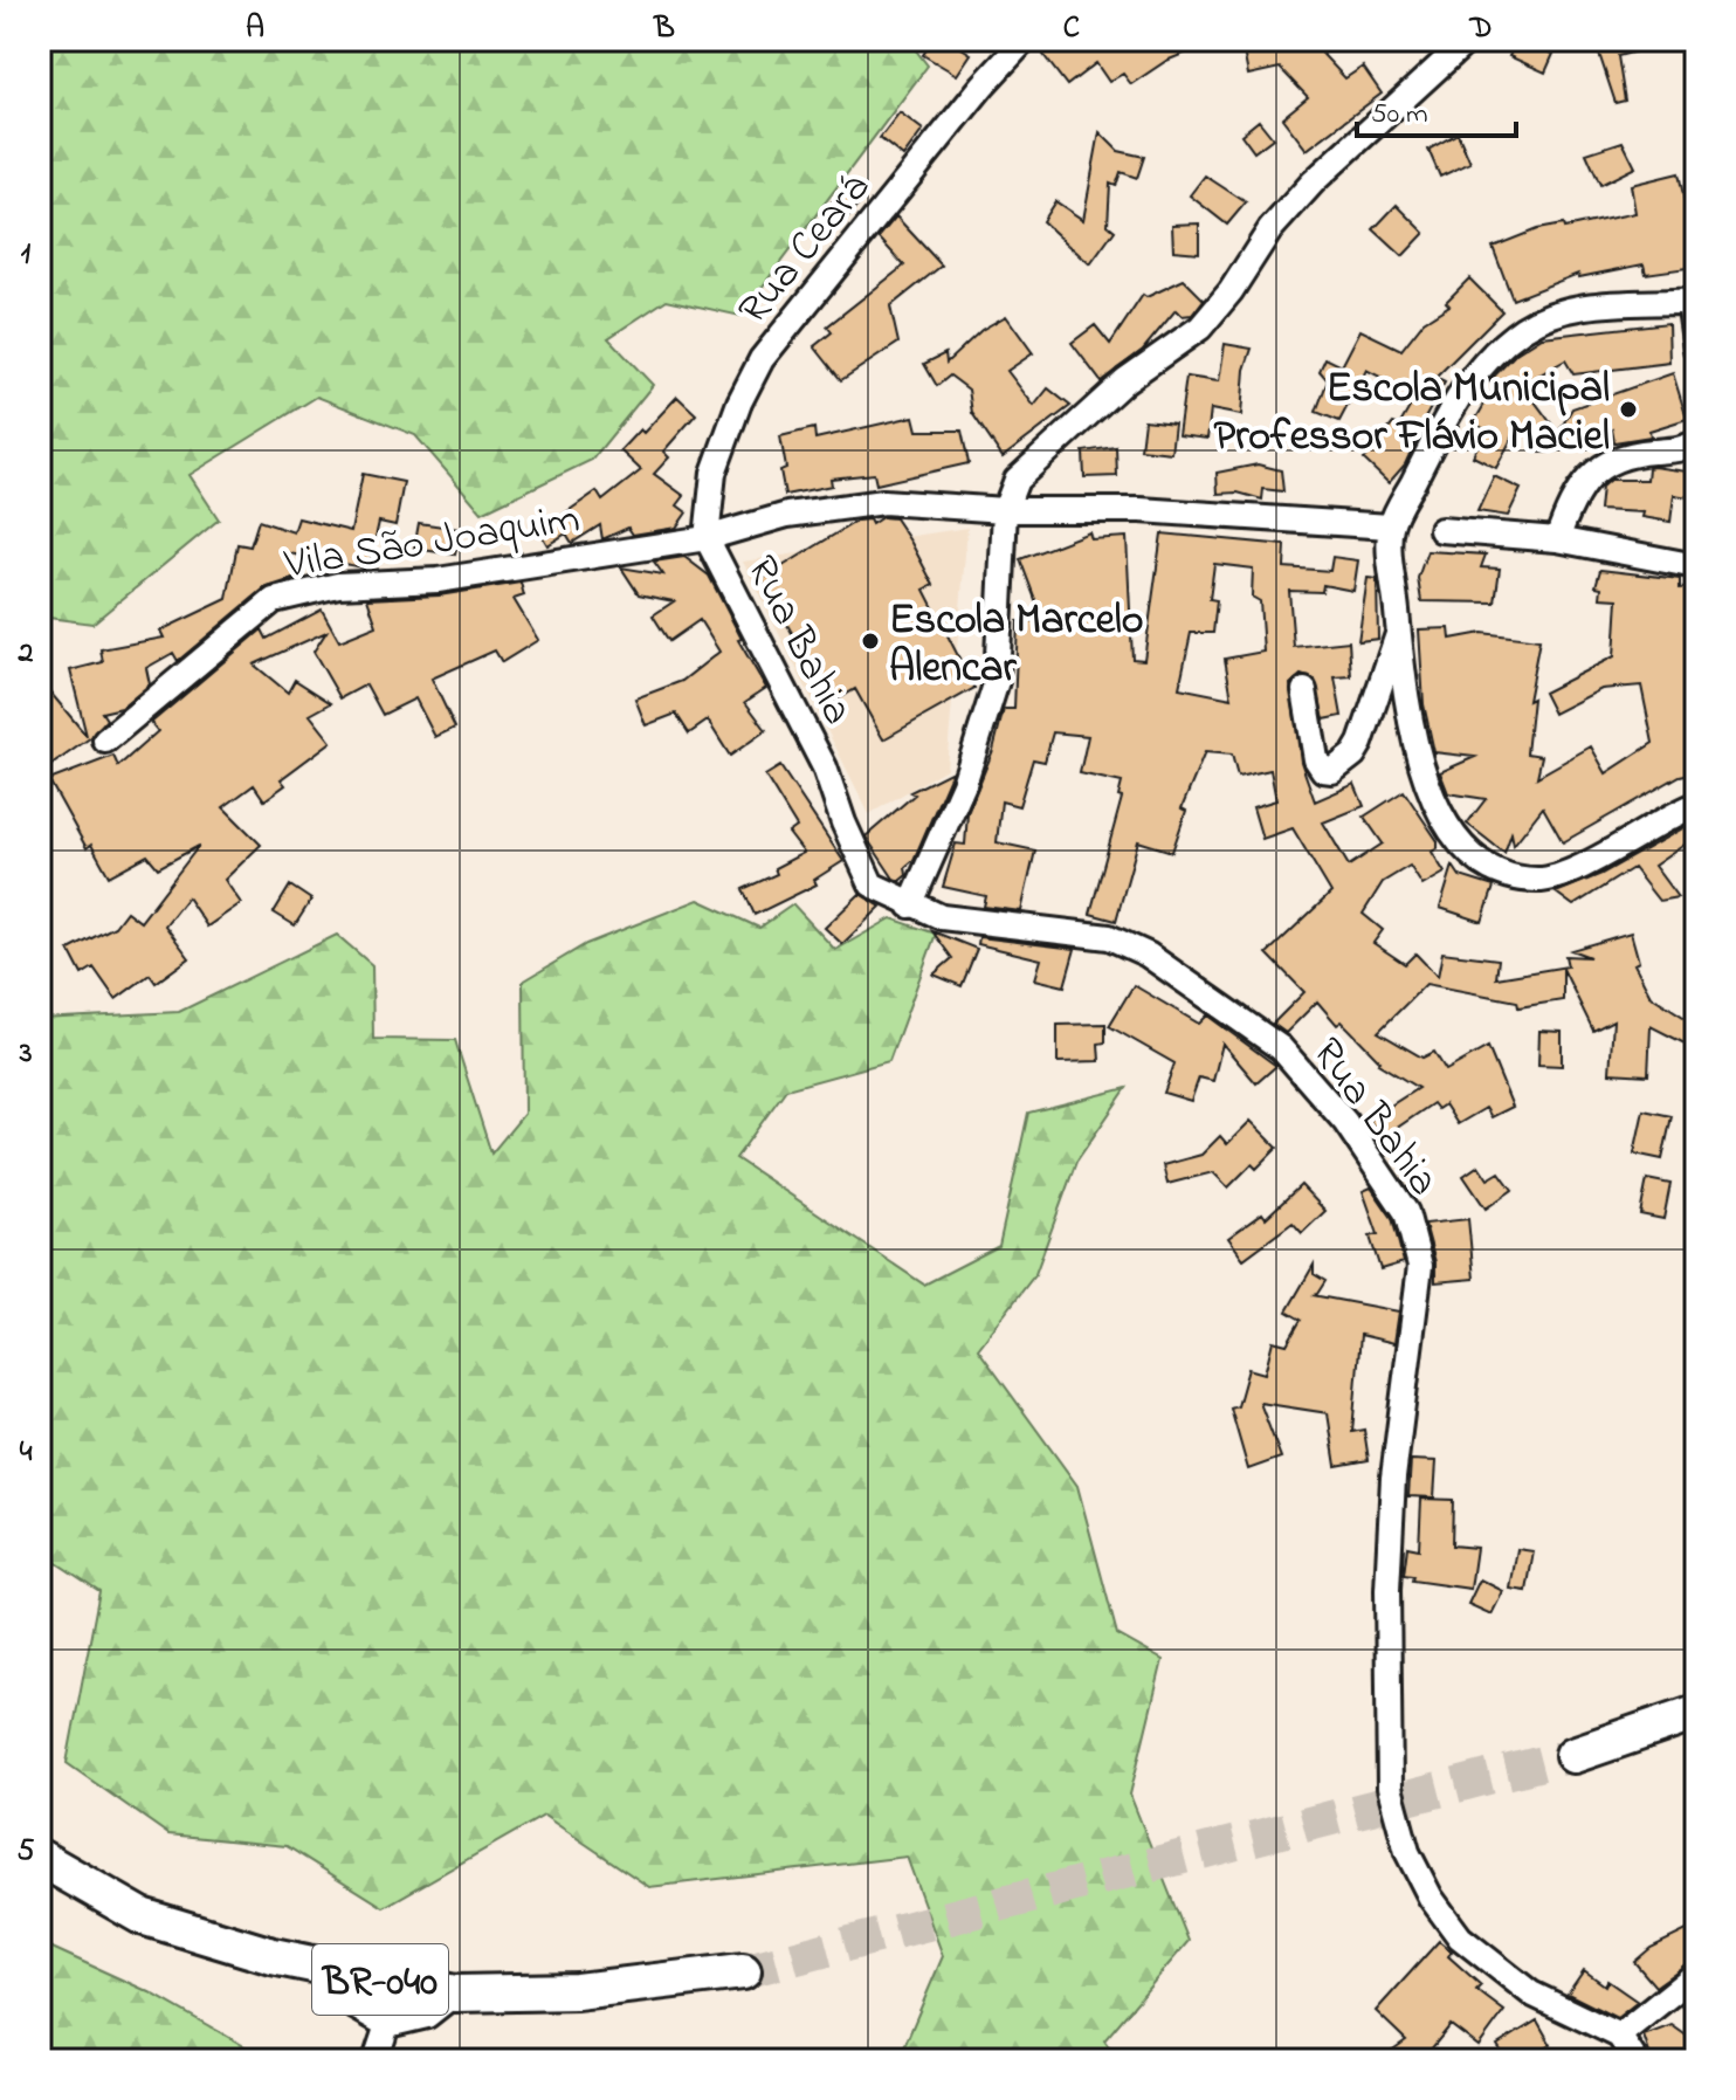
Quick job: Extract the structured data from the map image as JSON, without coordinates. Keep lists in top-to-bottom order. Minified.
{"streets":{"highway":["BR-040"],"street":["Rua Ceará","Vila São Joaquim","Rua Bahia"]},"crossings":[["Rua Ceará","Vila São Joaquim"],["Rua Ceará","Rua Bahia"],["Vila São Joaquim","Rua Bahia"]],"places":["Escola Municipal Professor Flávio Maciel","Escola Marcelo Alencar"],"scale_bar":"50 m","grid":{"columns":["A","B","C","D"],"rows":["1","2","3","4","5"]}}
